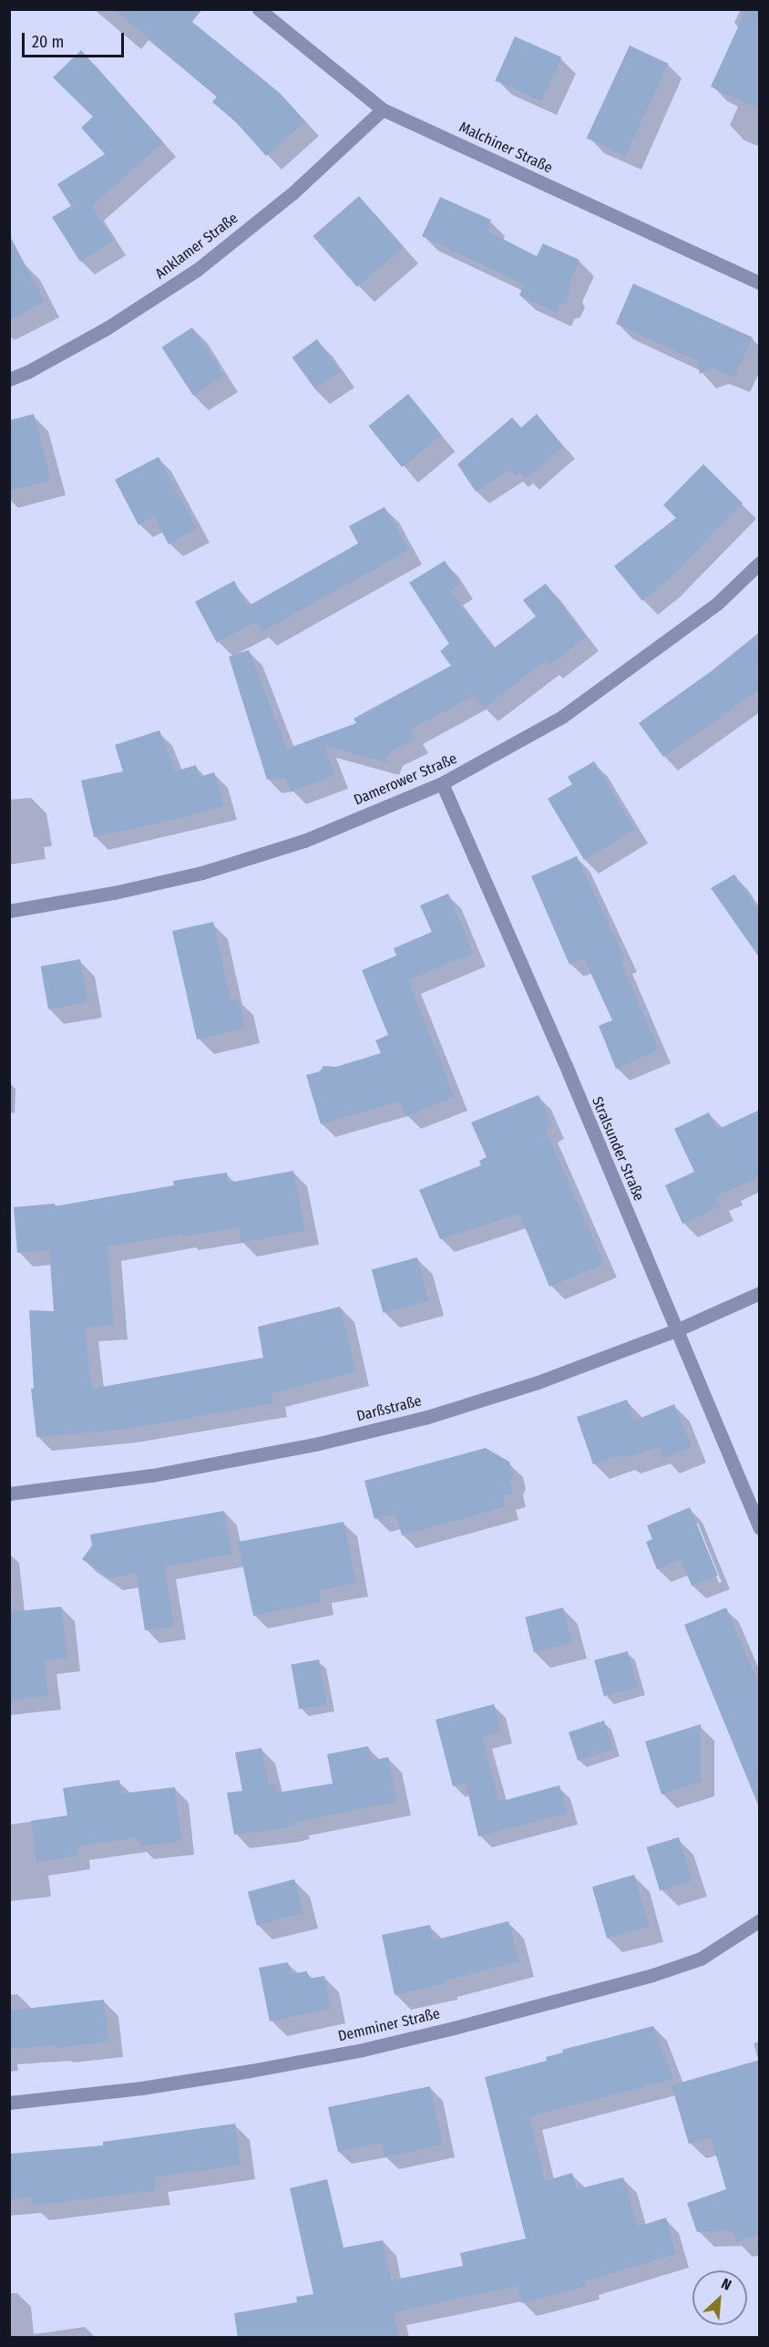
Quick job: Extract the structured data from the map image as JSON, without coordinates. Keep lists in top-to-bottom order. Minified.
{"streets":{"street":["Malchiner Straße","Anklamer Straße","Damerower Straße","Stralsunder Straße","Darßstraße","Demminer Straße"]},"crossings":[["Malchiner Straße","Anklamer Straße"],["Damerower Straße","Stralsunder Straße"],["Stralsunder Straße","Darßstraße"]],"scale_bar":"20 m","north":"top right"}
